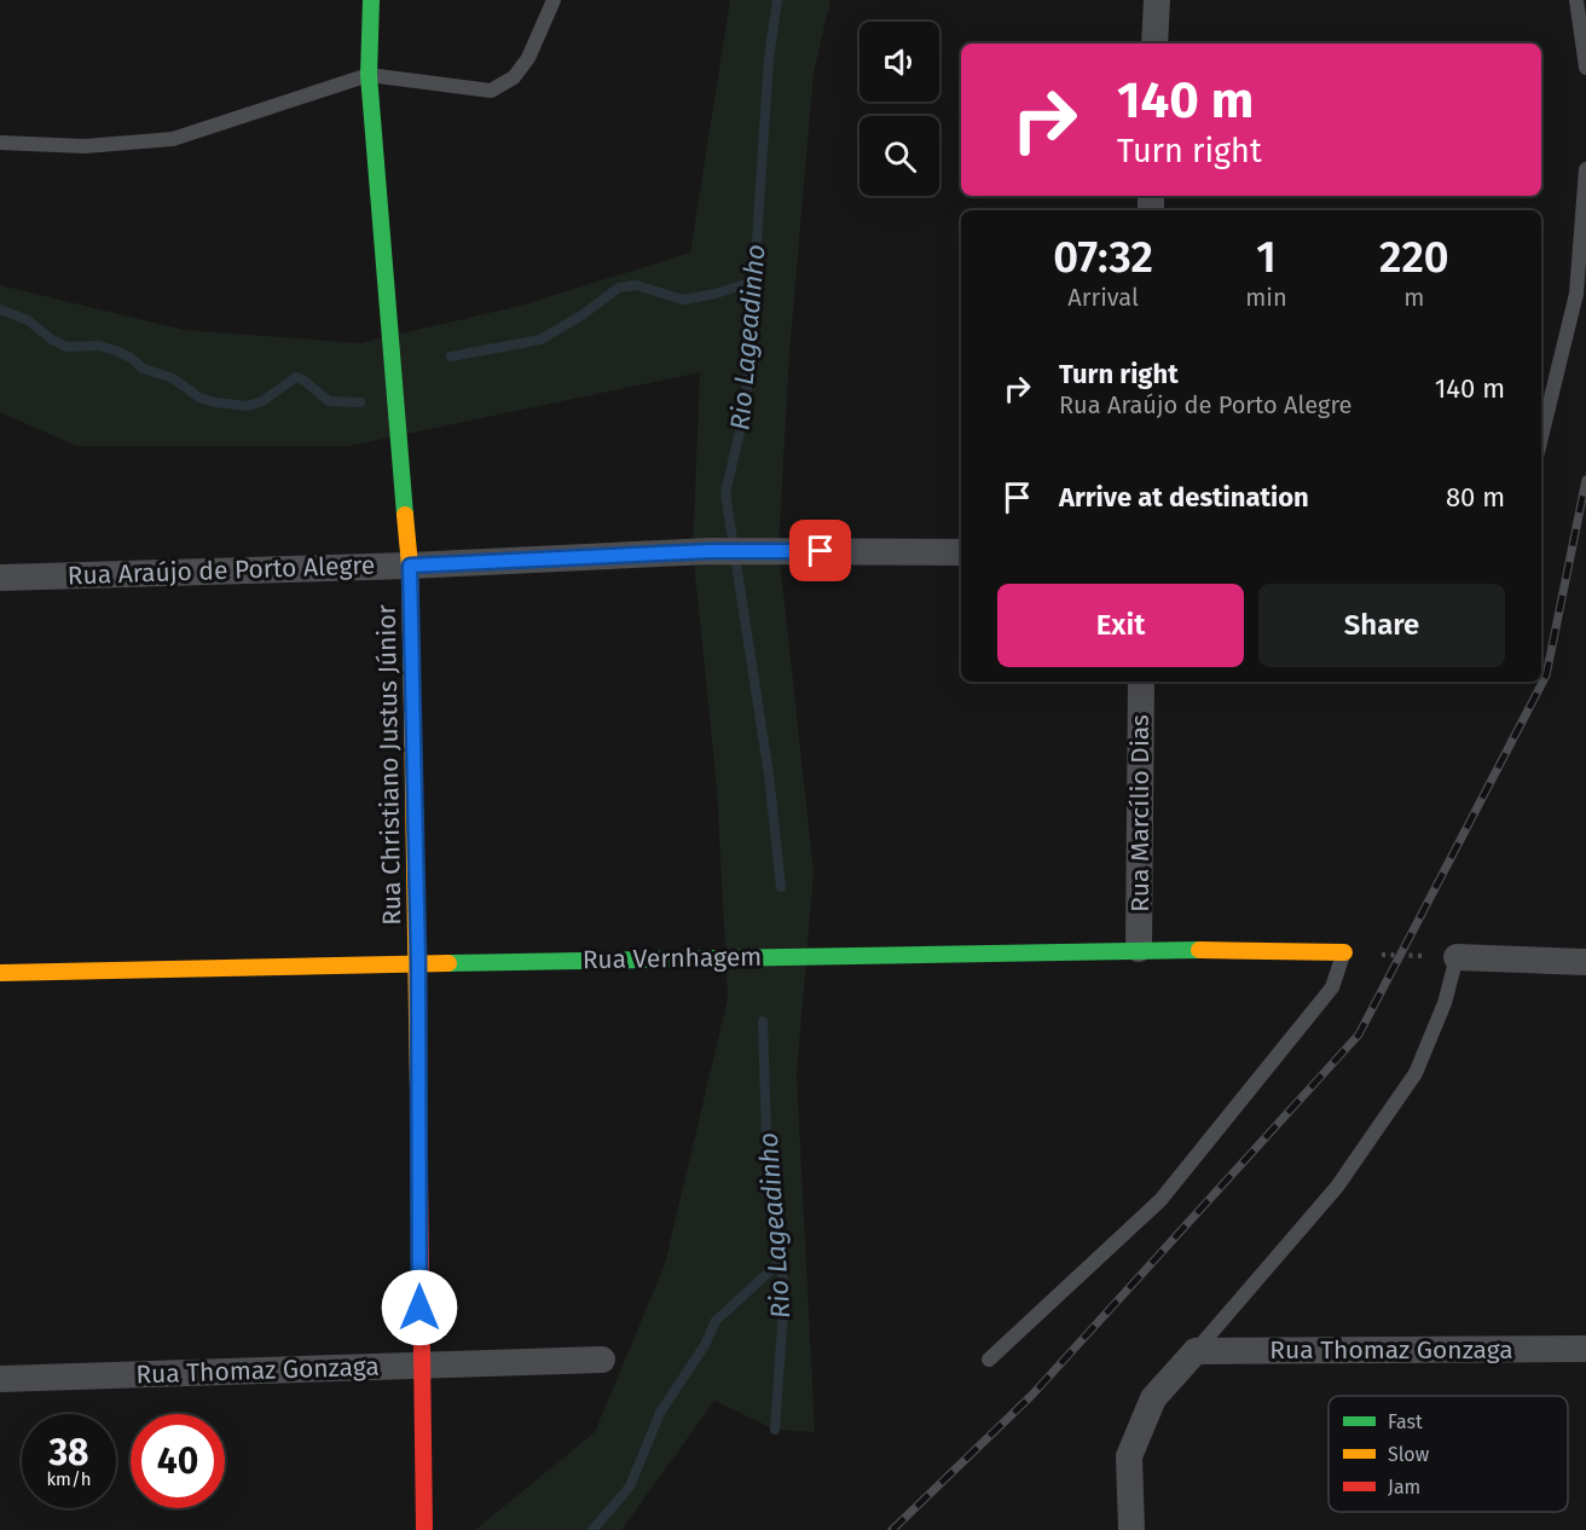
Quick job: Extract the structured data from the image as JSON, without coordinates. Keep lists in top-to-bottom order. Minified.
{"streets":{"street":["Rua Araújo de Porto Alegre","Rua Christiano Justus Júnior","Rua Marcílio Dias","Rua Vernhagem","Rua Thomaz Gonzaga"]},"crossings":[["Rua Araújo de Porto Alegre","Rua Christiano Justus Júnior"],["Rua Christiano Justus Júnior","Rua Vernhagem"],["Rua Christiano Justus Júnior","Rua Thomaz Gonzaga"],["Rua Marcílio Dias","Rua Vernhagem"]],"water":["Rio Lageadinho"],"legend":["Fast","Slow","Jam"],"page":{"turn":["140 m","Turn right"],"eta":["07:32","Arrival","1","min","220","m"],"list":[{"name":"Turn right","note":"Rua Araújo de Porto Alegre","value":"140 m"},{"name":"Arrive at destination","value":"80 m"}],"buttons":["Exit","Share"],"speed":"38 km/h","limit":"40"}}
